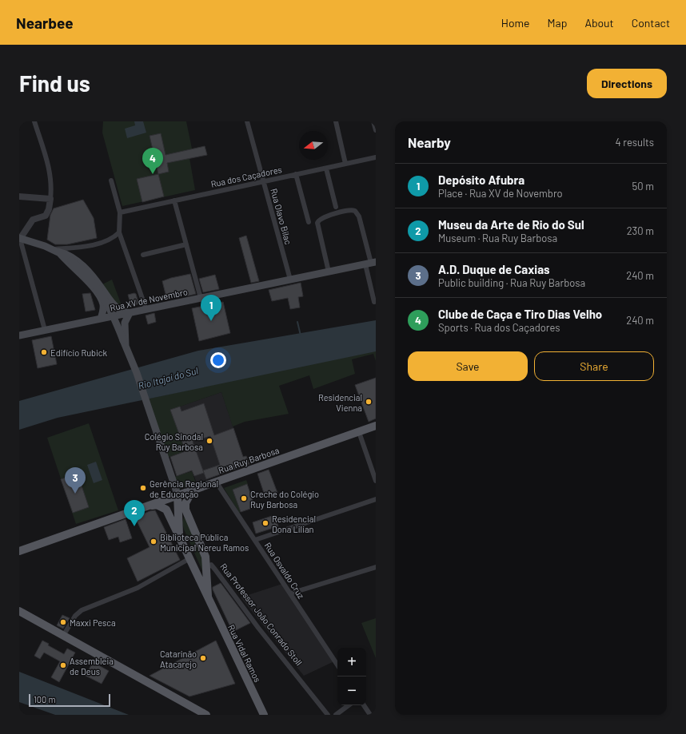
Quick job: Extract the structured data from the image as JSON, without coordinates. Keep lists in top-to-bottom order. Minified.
{"streets":{"main road":["Rua XV de Novembro","Rua Ruy Barbosa","Rua Professor João Conrado Stoll","Rua Vidal Ramos"],"street":["Rua dos Caçadores","Rua Olavo Bilac","Rua Osvaldo Cruz"]},"crossings":[["Rua dos Caçadores","Rua Olavo Bilac"],["Rua Olavo Bilac","Rua XV de Novembro"],["Rua Ruy Barbosa","Rua Osvaldo Cruz"],["Rua Ruy Barbosa","Rua Professor João Conrado Stoll"],["Rua Ruy Barbosa","Rua Vidal Ramos"],["Rua Professor João Conrado Stoll","Rua Vidal Ramos"]],"water":["Rio Itajaí do Sul"],"places":["Edifício Rubick","Residencial Vienna","Colégio Sinodal Ruy Barbosa","Gerência Regional de Educação","Creche do Colégio Ruy Barbosa","Residencial Dona Lilian","Biblioteca Pública Municipal Nereu Ramos","Maxxi Pesca","Catarinão Atacarejo","Assembleia de Deus"],"scale_bar":"100 m","north":"left","page":{"header":"Nearbee","nav":["Home","Map","About","Contact"],"buttons":["Directions",["Save","Share"]],"title":"Find us","heading":["Nearby","4 results"],"pins":["4","1","3","2"],"list":[{"mark":"1","name":"Depósito Afubra","note":"Place · Rua XV de Novembro","value":"50 m"},{"mark":"2","name":"Museu da Arte de Rio do Sul","note":"Museum · Rua Ruy Barbosa","value":"230 m"},{"mark":"3","name":"A.D. Duque de Caxias","note":"Public building · Rua Ruy Barbosa","value":"240 m"},{"mark":"4","name":"Clube de Caça e Tiro Dias Velho","note":"Sports · Rua dos Caçadores","value":"240 m"}],"map_buttons":["+","−"],"scale":"100 m"}}
